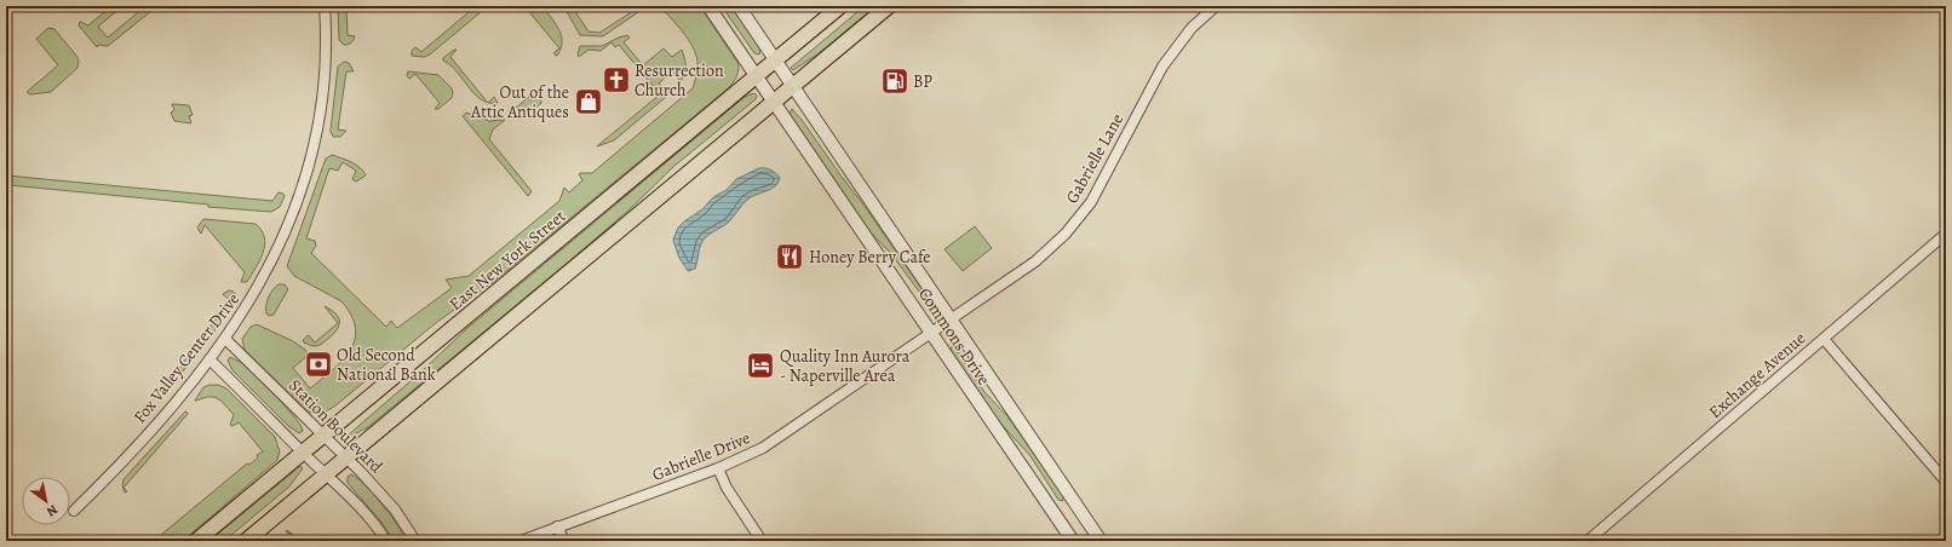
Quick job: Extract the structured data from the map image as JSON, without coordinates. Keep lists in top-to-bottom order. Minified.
{"streets":{"main road":["East New York Street"],"street":["Gabrielle Lane","Commons Drive","Fox Valley Center Drive","Exchange Avenue","Station Boulevard","Gabrielle Drive"]},"crossings":[["Gabrielle Lane","Commons Drive"],["Gabrielle Lane","Gabrielle Drive"],["East New York Street","Commons Drive"],["East New York Street","Station Boulevard"],["Commons Drive","Gabrielle Drive"],["Fox Valley Center Drive","Station Boulevard"]],"places":{"church":["Resurrection Church"],"fuel station":["BP"],"shop":["Out of the Attic Antiques"],"restaurant":["Honey Berry Cafe"],"bank":["Old Second National Bank"],"hotel":["Quality Inn Aurora - Naperville Area"]},"north":"bottom right"}
